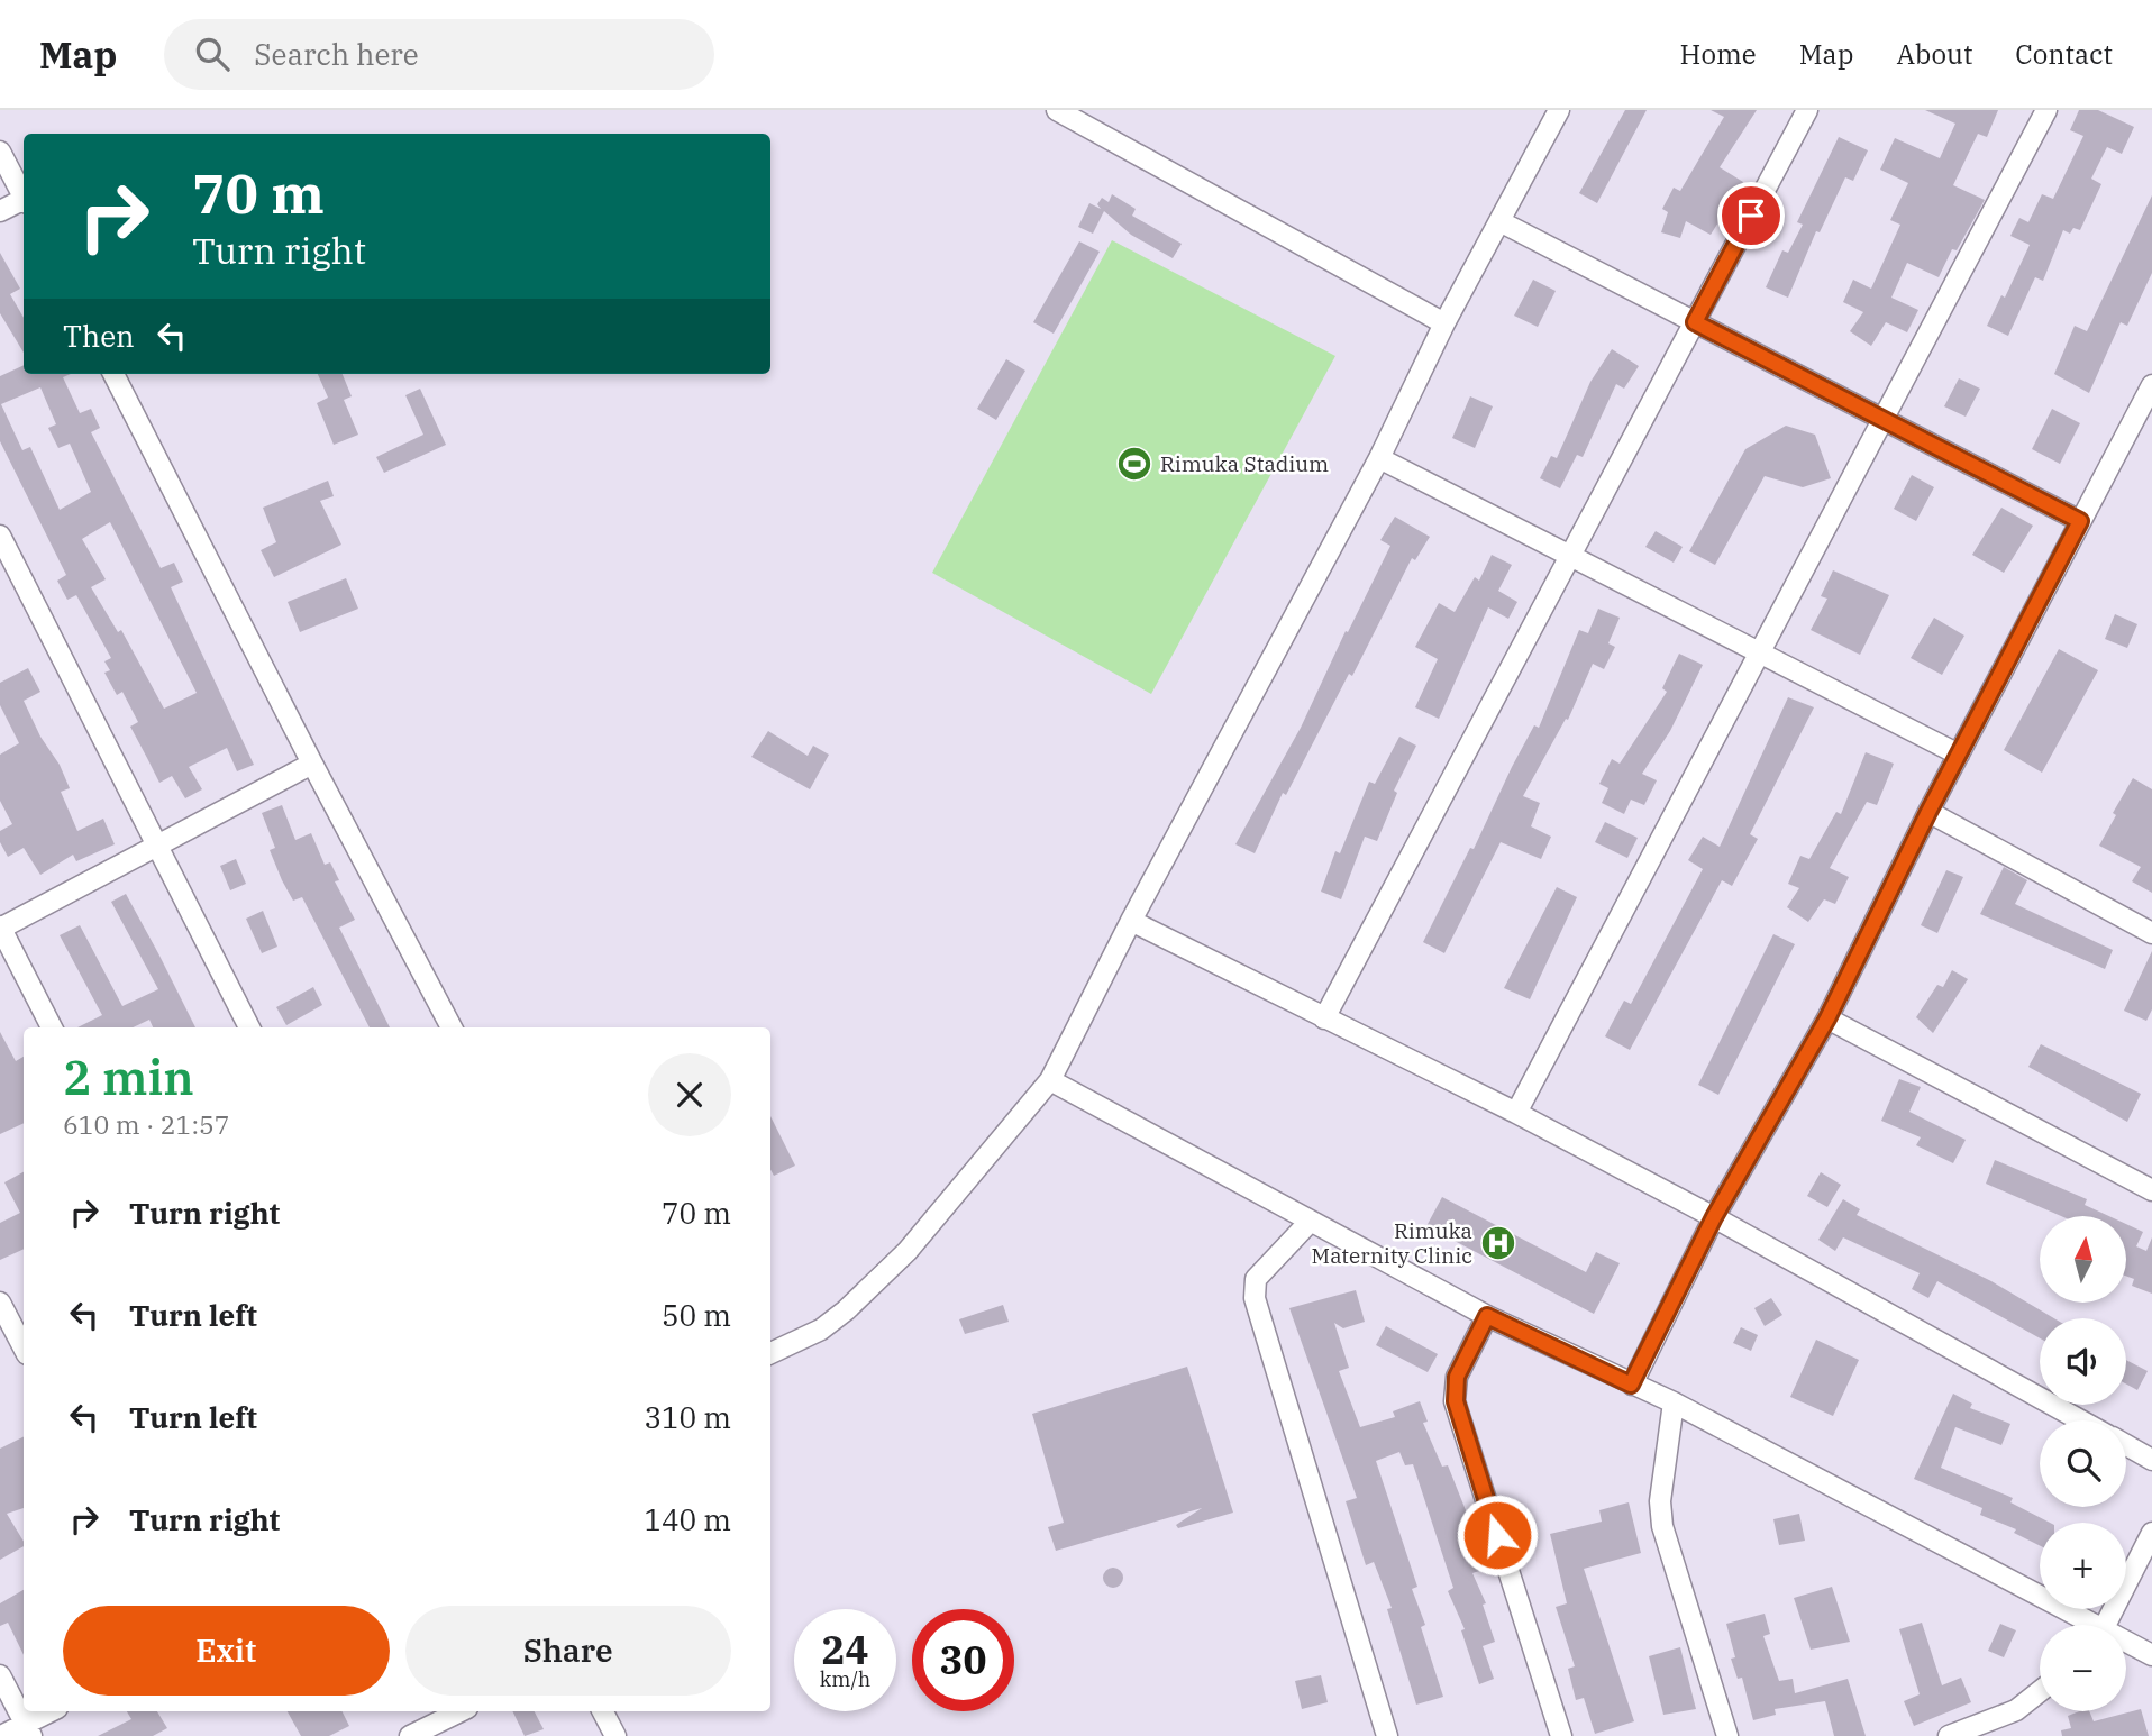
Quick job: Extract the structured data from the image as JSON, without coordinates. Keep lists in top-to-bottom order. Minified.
{"places":{"sports":["Rimuka Stadium"],"hospital":["Rimuka Maternity Clinic"]},"north":"top","page":{"header":"Map","search":"Search here","nav":["Home","Map","About","Contact"],"turn":["70 m","Turn right"],"then":"Then","heading":["2 min","610 m · 21:57"],"list":[{"name":"Turn right","value":"70 m"},{"name":"Turn left","value":"50 m"},{"name":"Turn left","value":"310 m"},{"name":"Turn right","value":"140 m"}],"map_buttons":["+","−"],"buttons":["Exit","Share"],"speed":"24 km/h","limit":"30"}}
